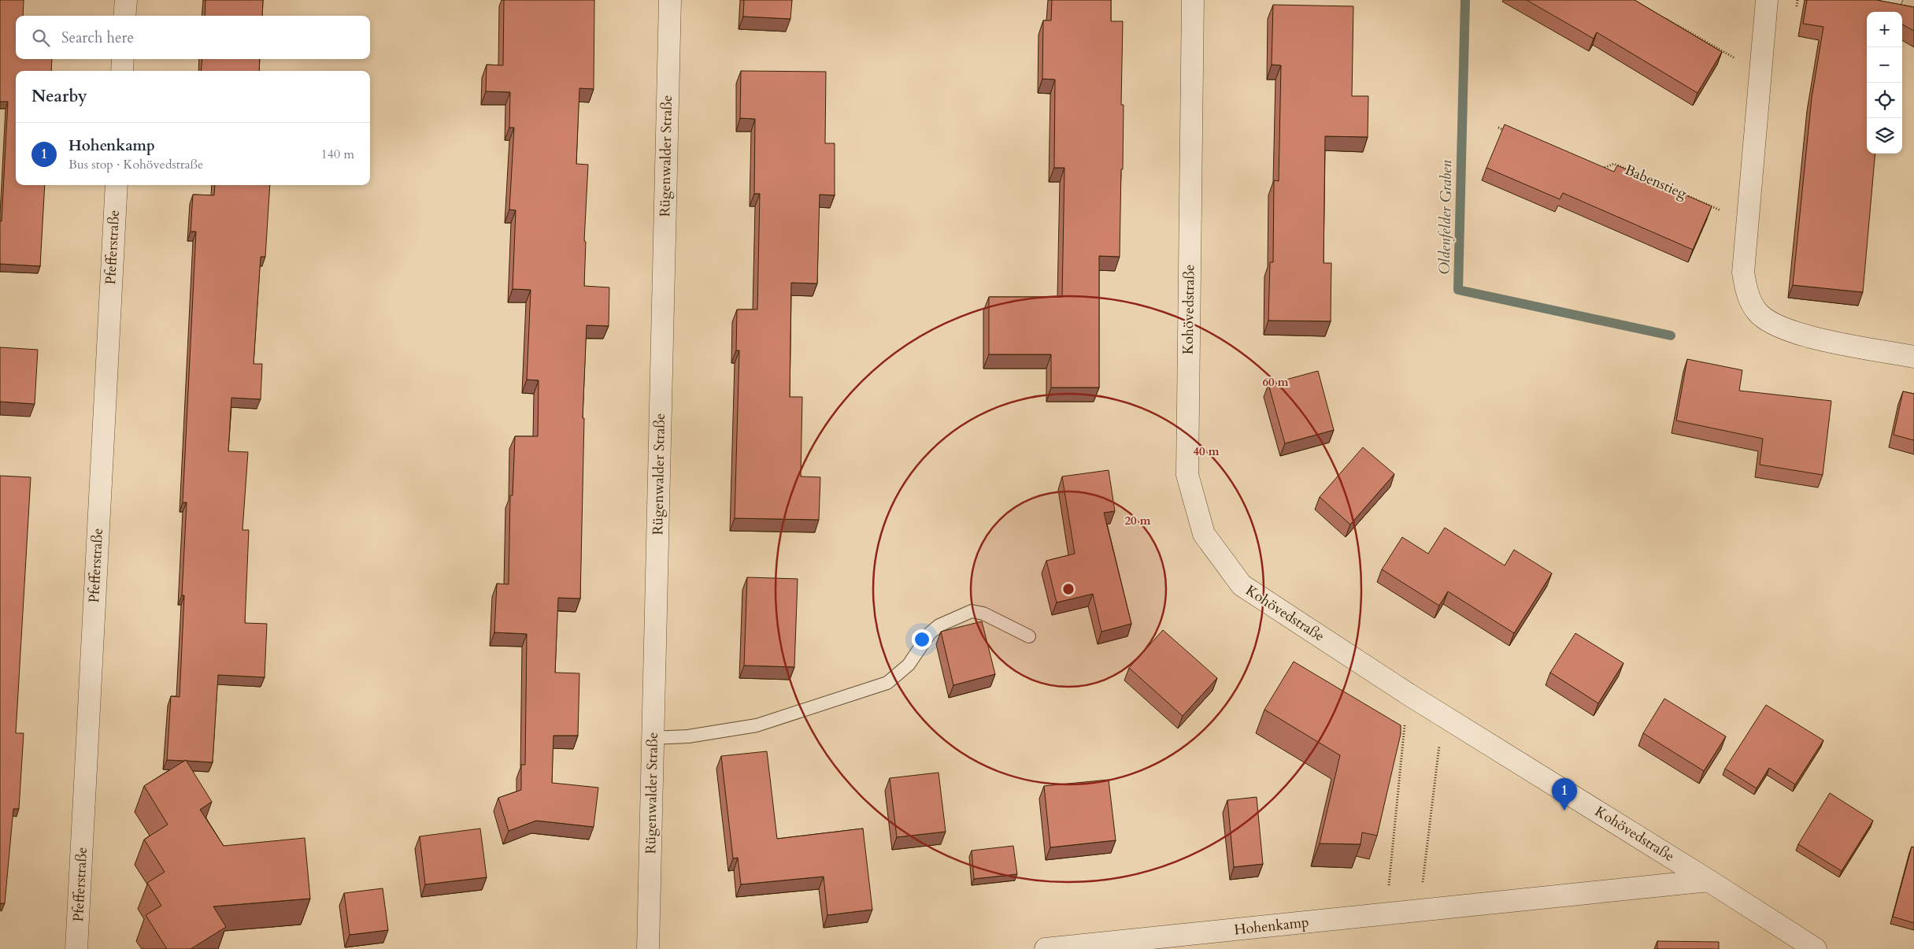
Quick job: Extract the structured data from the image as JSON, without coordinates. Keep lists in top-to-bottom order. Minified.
{"streets":{"street":["Rügenwalder Straße","Pfefferstraße","Kohövedstraße","Hohenkamp"],"path":["Babenstieg"]},"crossings":[["Kohövedstraße","Hohenkamp"]],"water":["Oldenfelder Graben"],"page":{"map_buttons":["+","−"],"search":"Search here","heading":"Nearby","list":[{"mark":"1","name":"Hohenkamp","note":"Bus stop · Kohövedstraße","value":"140 m"}],"pins":"1"},"rings":["60 m","40 m","20 m"]}
